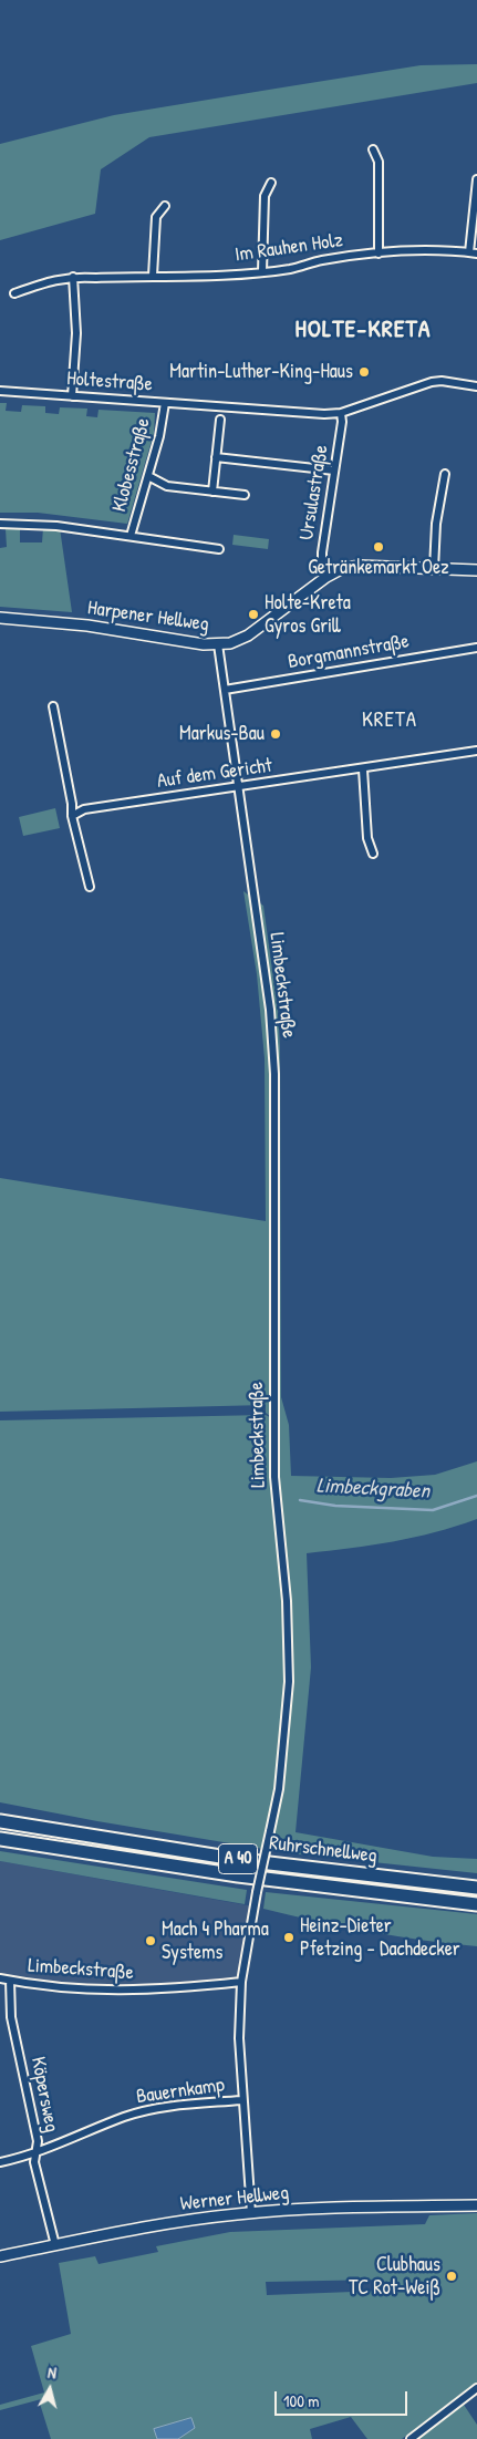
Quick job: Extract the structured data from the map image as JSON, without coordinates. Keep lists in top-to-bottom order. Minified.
{"streets":{"highway":["Ruhrschnellweg","A 40"],"street":["Im Rauhen Holz","Holtestraße","Klobesstraße","Ursulastraße","Harpener Hellweg","Borgmannstraße","Auf dem Gericht","Limbeckstraße","Bauernkamp","Köpersweg","Werner Hellweg"]},"crossings":[["Holtestraße","Klobesstraße"],["Holtestraße","Ursulastraße"],["Ursulastraße","Harpener Hellweg"],["Harpener Hellweg","Limbeckstraße"],["Borgmannstraße","Limbeckstraße"],["Auf dem Gericht","Limbeckstraße"],["Limbeckstraße","Köpersweg"],["Bauernkamp","Köpersweg"],["Köpersweg","Werner Hellweg"]],"districts":["HOLTE-KRETA","KRETA"],"water":["Limbeckgraben"],"places":["Martin-Luther-King-Haus","Getränkemarkt Oez","Holte-Kreta Gyros Grill","Markus-Bau","Heinz-Dieter Pfetzing - Dachdecker","Mach 4 Pharma Systems","Clubhaus TC Rot-Weiß"],"scale_bar":"100 m","north":"top"}
